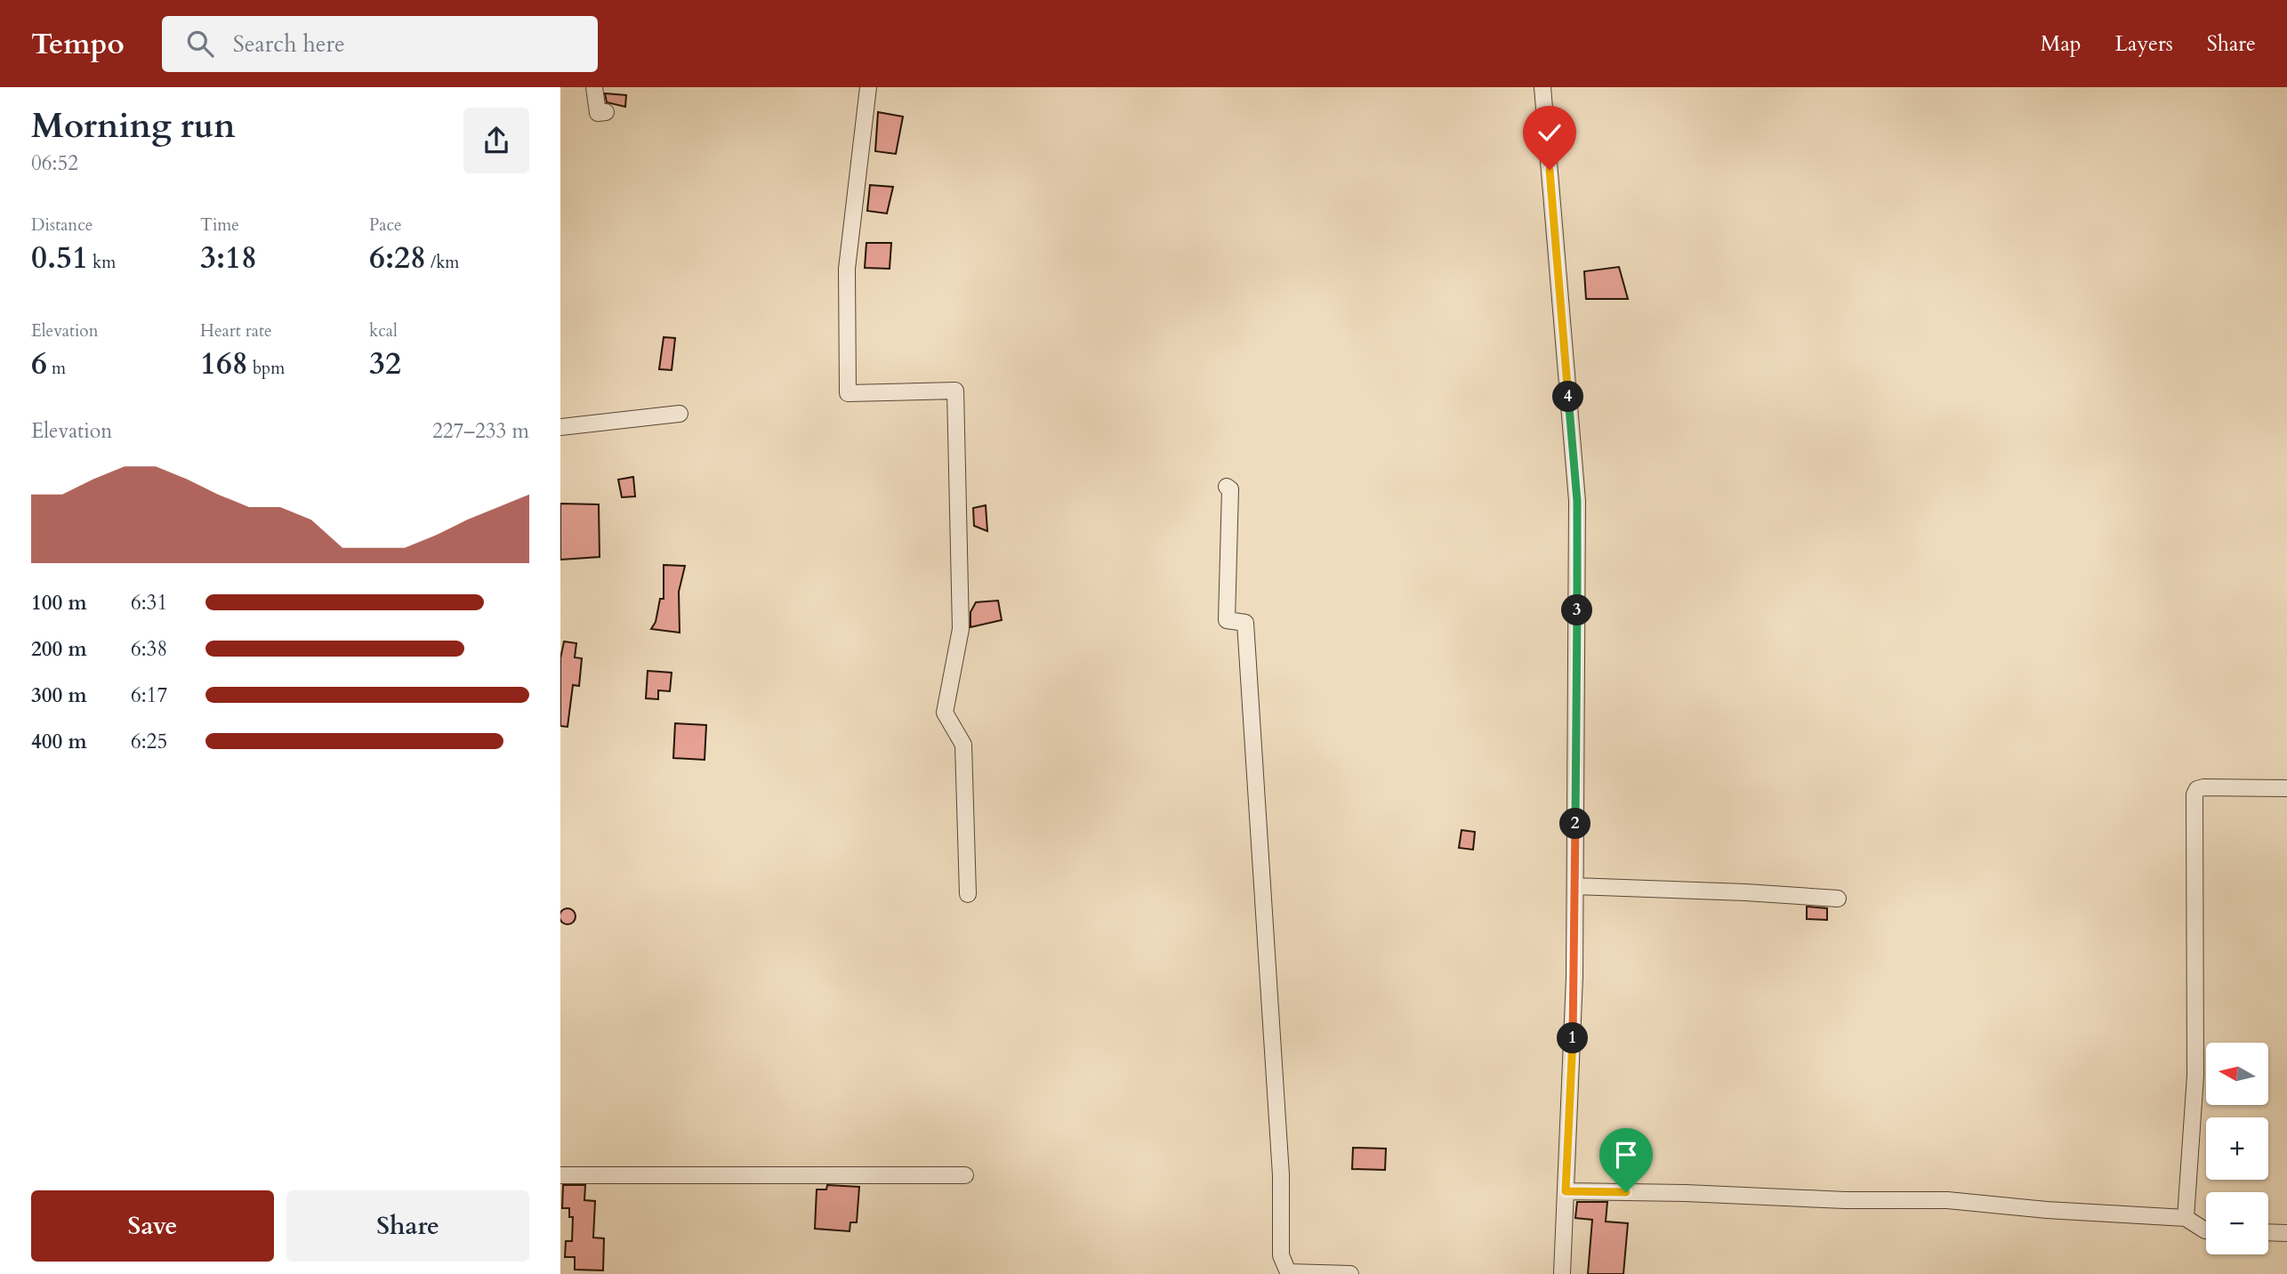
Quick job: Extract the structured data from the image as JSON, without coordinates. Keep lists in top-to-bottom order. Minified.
{"north":"left","page":{"header":"Tempo","search":"Search here","nav":["Map","Layers","Share"],"heading":["Morning run","06:52"],"stats":[["Distance","0.51 km"],["Time","3:18"],["Pace","6:28 /km"],["Elevation","6 m"],["Heart rate","168 bpm"],["kcal","32"]],"pins":["4","3","2","1"],"chart":["Elevation","227–233 m"],"list":[{"name":"100 m","note":"6:31"},{"name":"200 m","note":"6:38"},{"name":"300 m","note":"6:17"},{"name":"400 m","note":"6:25"}],"map_buttons":["+","−"],"buttons":["Save","Share"]}}
